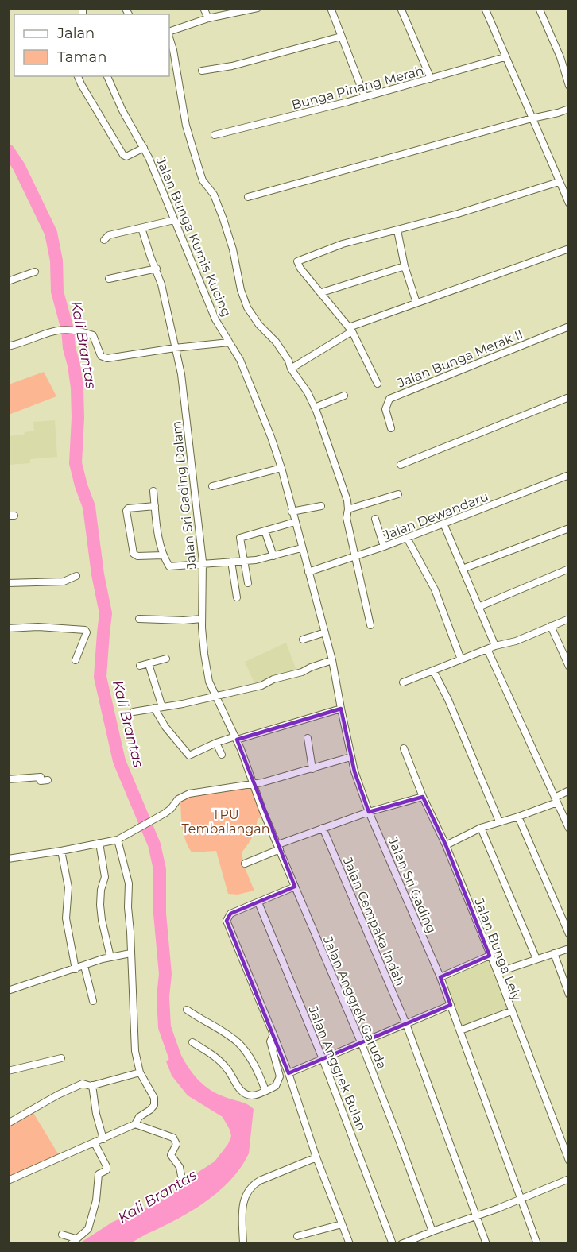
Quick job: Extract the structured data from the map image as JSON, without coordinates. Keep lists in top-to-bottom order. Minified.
{"streets":{"street":["Bunga Pinang Merah","Jalan Bunga Kumis Kucing","Jalan Bunga Merak II","Jalan Sri Gading Dalam","Jalan Dewandaru","Jalan Sri Gading","Jalan Cempaka Indah","Jalan Bunga Lely","Jalan Anggrek Garuda","Jalan Anggrek Bulan"]},"crossings":[["Jalan Bunga Kumis Kucing","Jalan Dewandaru"],["Jalan Bunga Kumis Kucing","Jalan Sri Gading"],["Jalan Sri Gading Dalam","Jalan Anggrek Garuda"],["Jalan Dewandaru","Jalan Sri Gading"]],"water":["Kali Brantas"],"parks":["TPU Tembalangan"],"legend":["Jalan","Taman"]}
